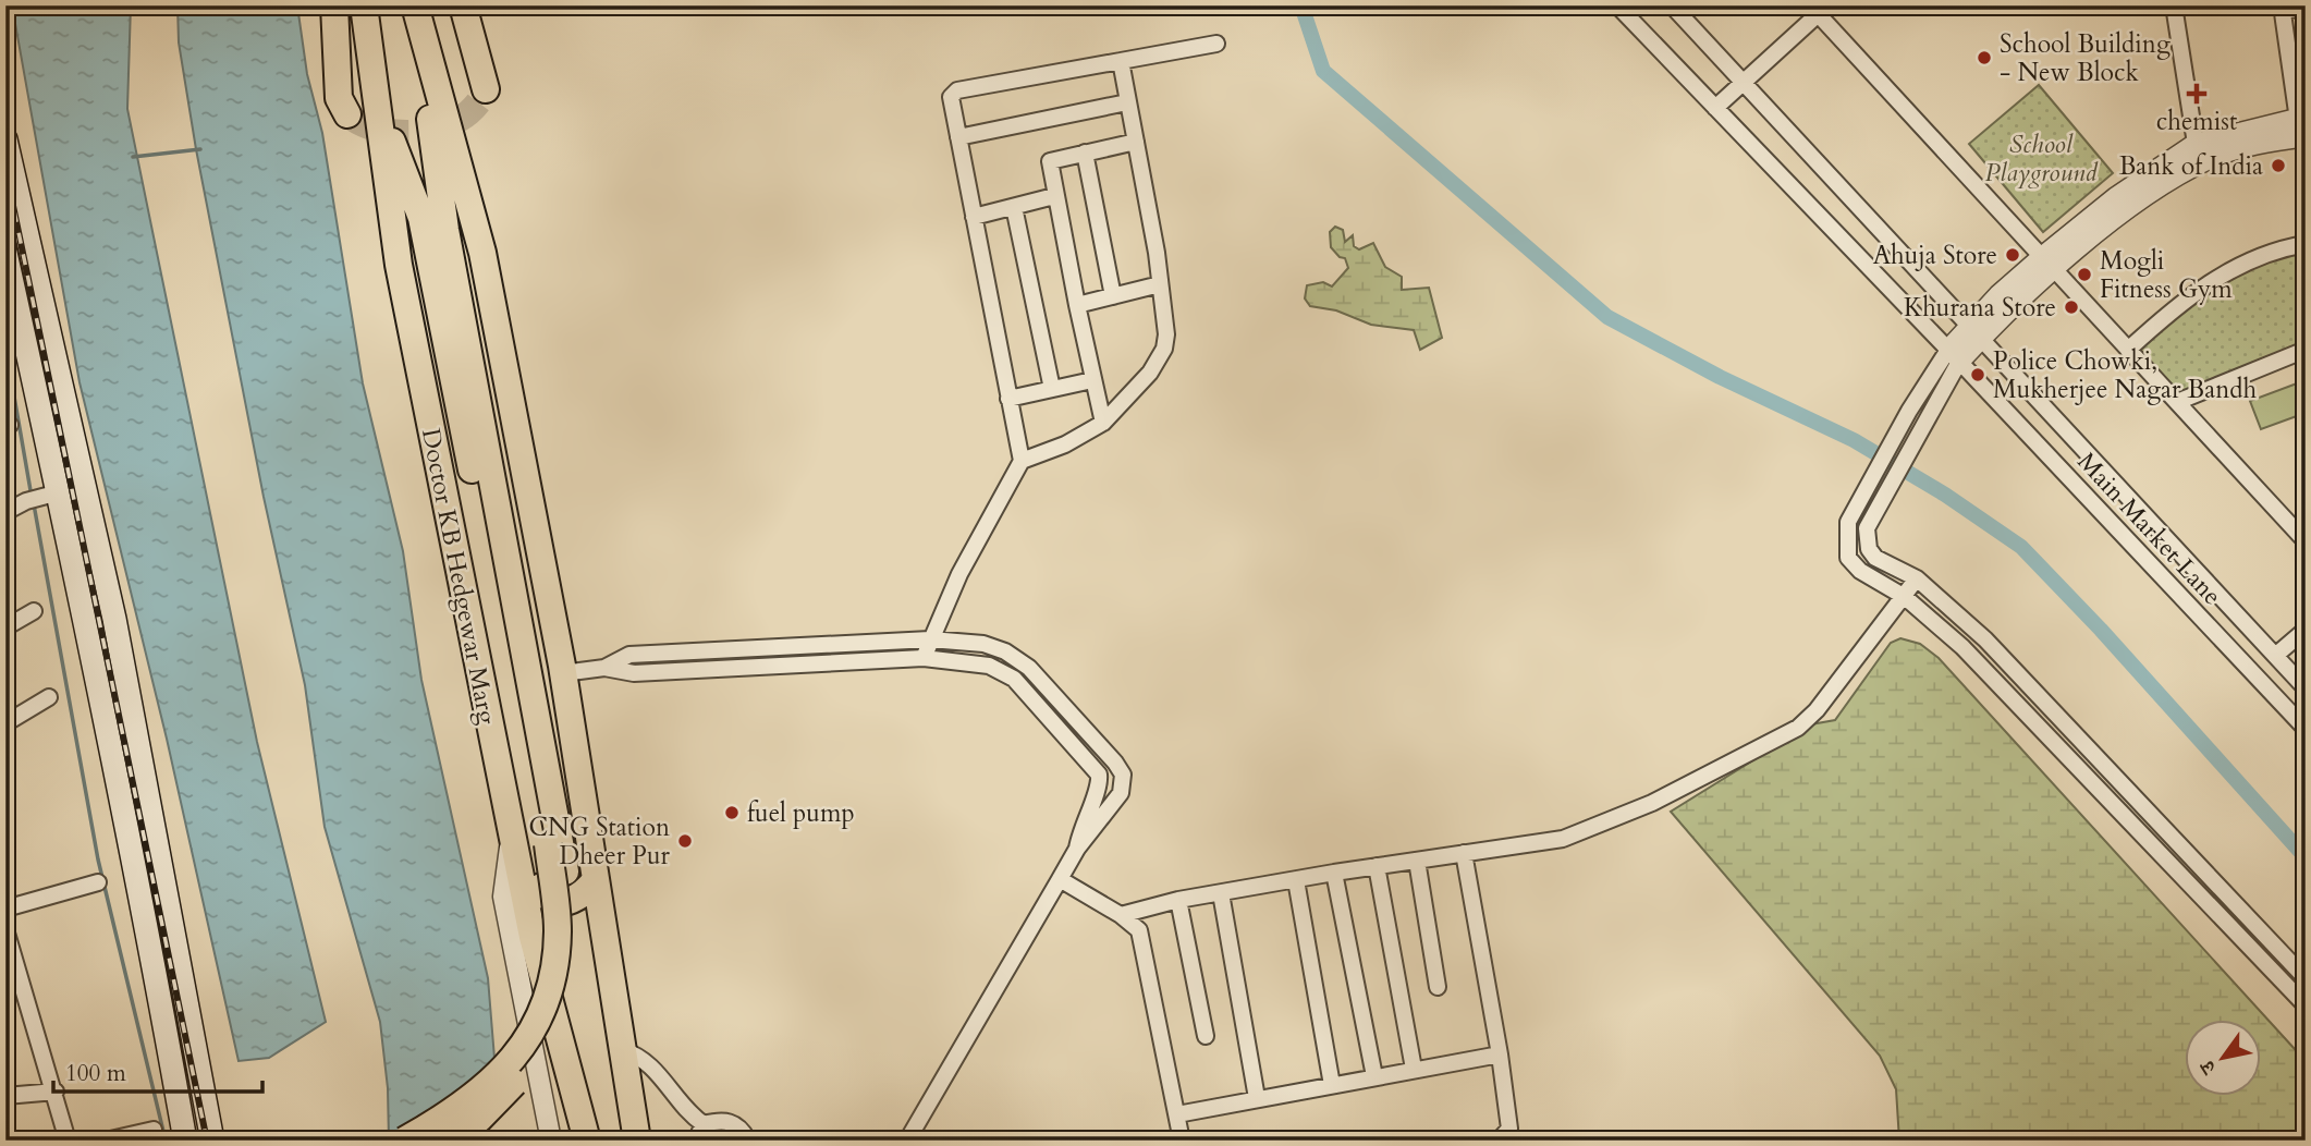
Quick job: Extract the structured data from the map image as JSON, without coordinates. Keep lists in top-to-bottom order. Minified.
{"streets":{"highway":["Doctor KB Hedgewar Marg"],"street":["Main Market Lane"]},"parks":["School Playground"],"places":{"other":["School Building - New Block","Bank of India","Ahuja Store","Mogli Fitness Gym","Khurana Store","Police Chowki, Mukherjee Nagar Bandh","fuel pump","CNG Station Dheer Pur"],"health":["chemist"]},"scale_bar":"100 m","north":"bottom left"}
